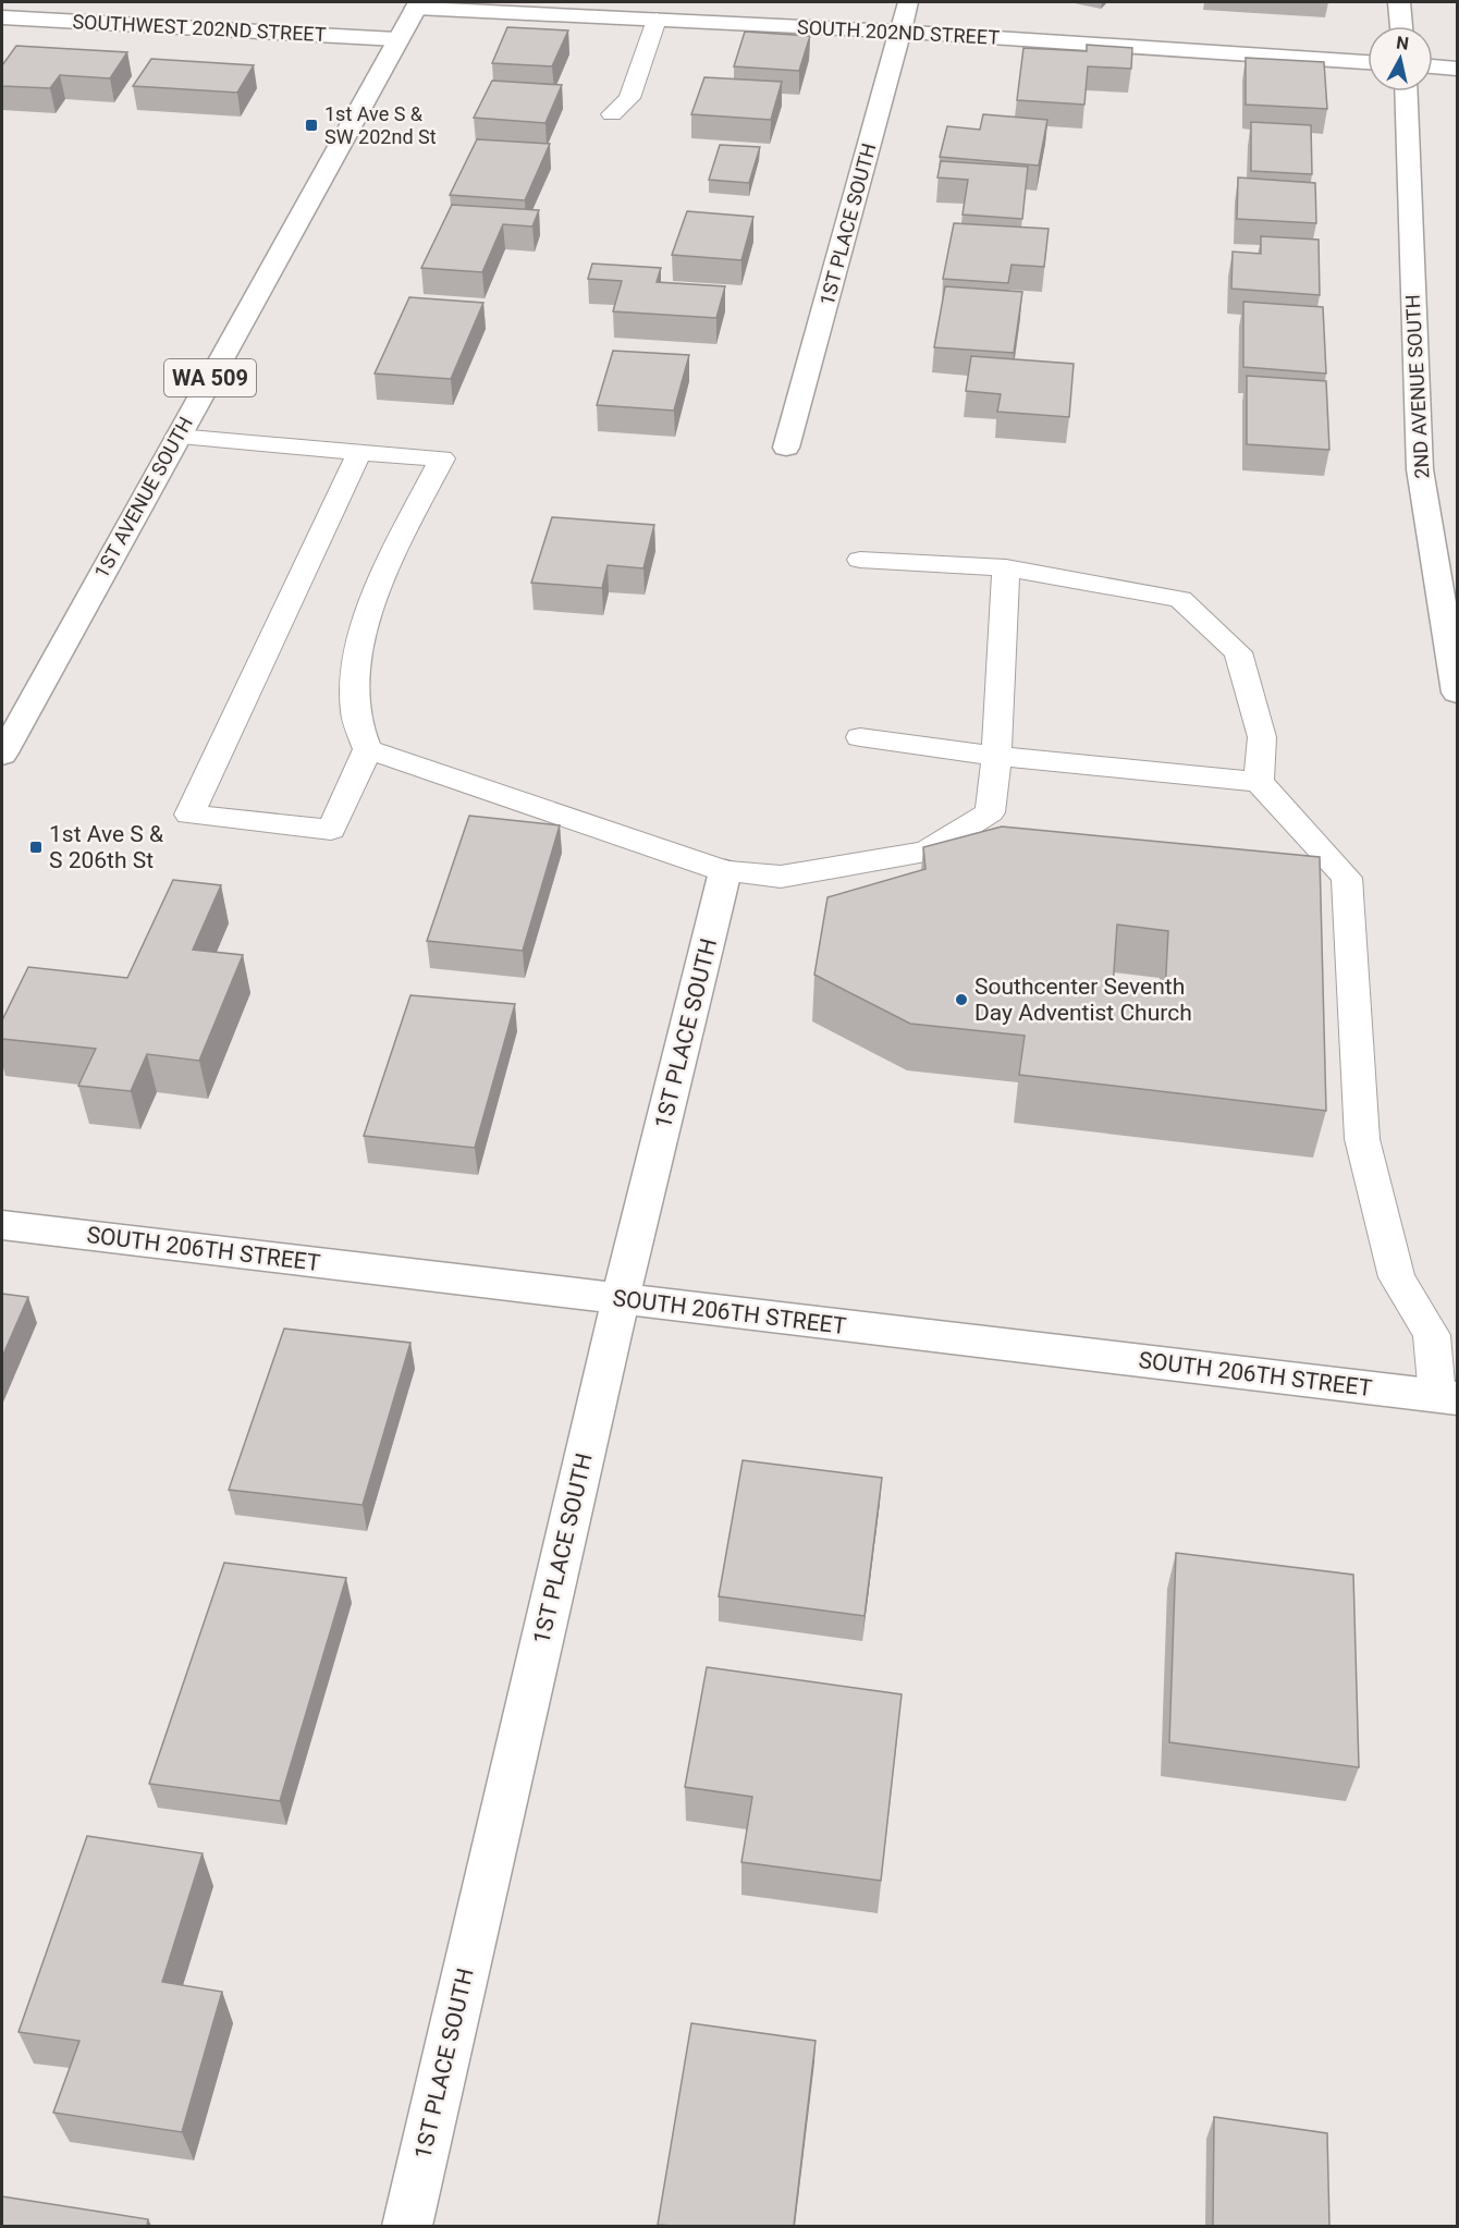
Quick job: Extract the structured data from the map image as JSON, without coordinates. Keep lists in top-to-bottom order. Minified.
{"streets":{"street":["SOUTHWEST 202ND STREET","SOUTH 202ND STREET","1ST PLACE SOUTH","WA 509","2ND AVENUE SOUTH","1ST AVENUE SOUTH","SOUTH 206TH STREET"]},"crossings":[["SOUTHWEST 202ND STREET","1ST AVENUE SOUTH"],["SOUTH 202ND STREET","1ST PLACE SOUTH"],["SOUTH 202ND STREET","1ST AVENUE SOUTH"],["1ST PLACE SOUTH","SOUTH 206TH STREET"]],"places":{"transit":["1st Ave S & SW 202nd St","1st Ave S & S 206th St"],"other":["Southcenter Seventh Day Adventist Church"]},"north":"top"}
